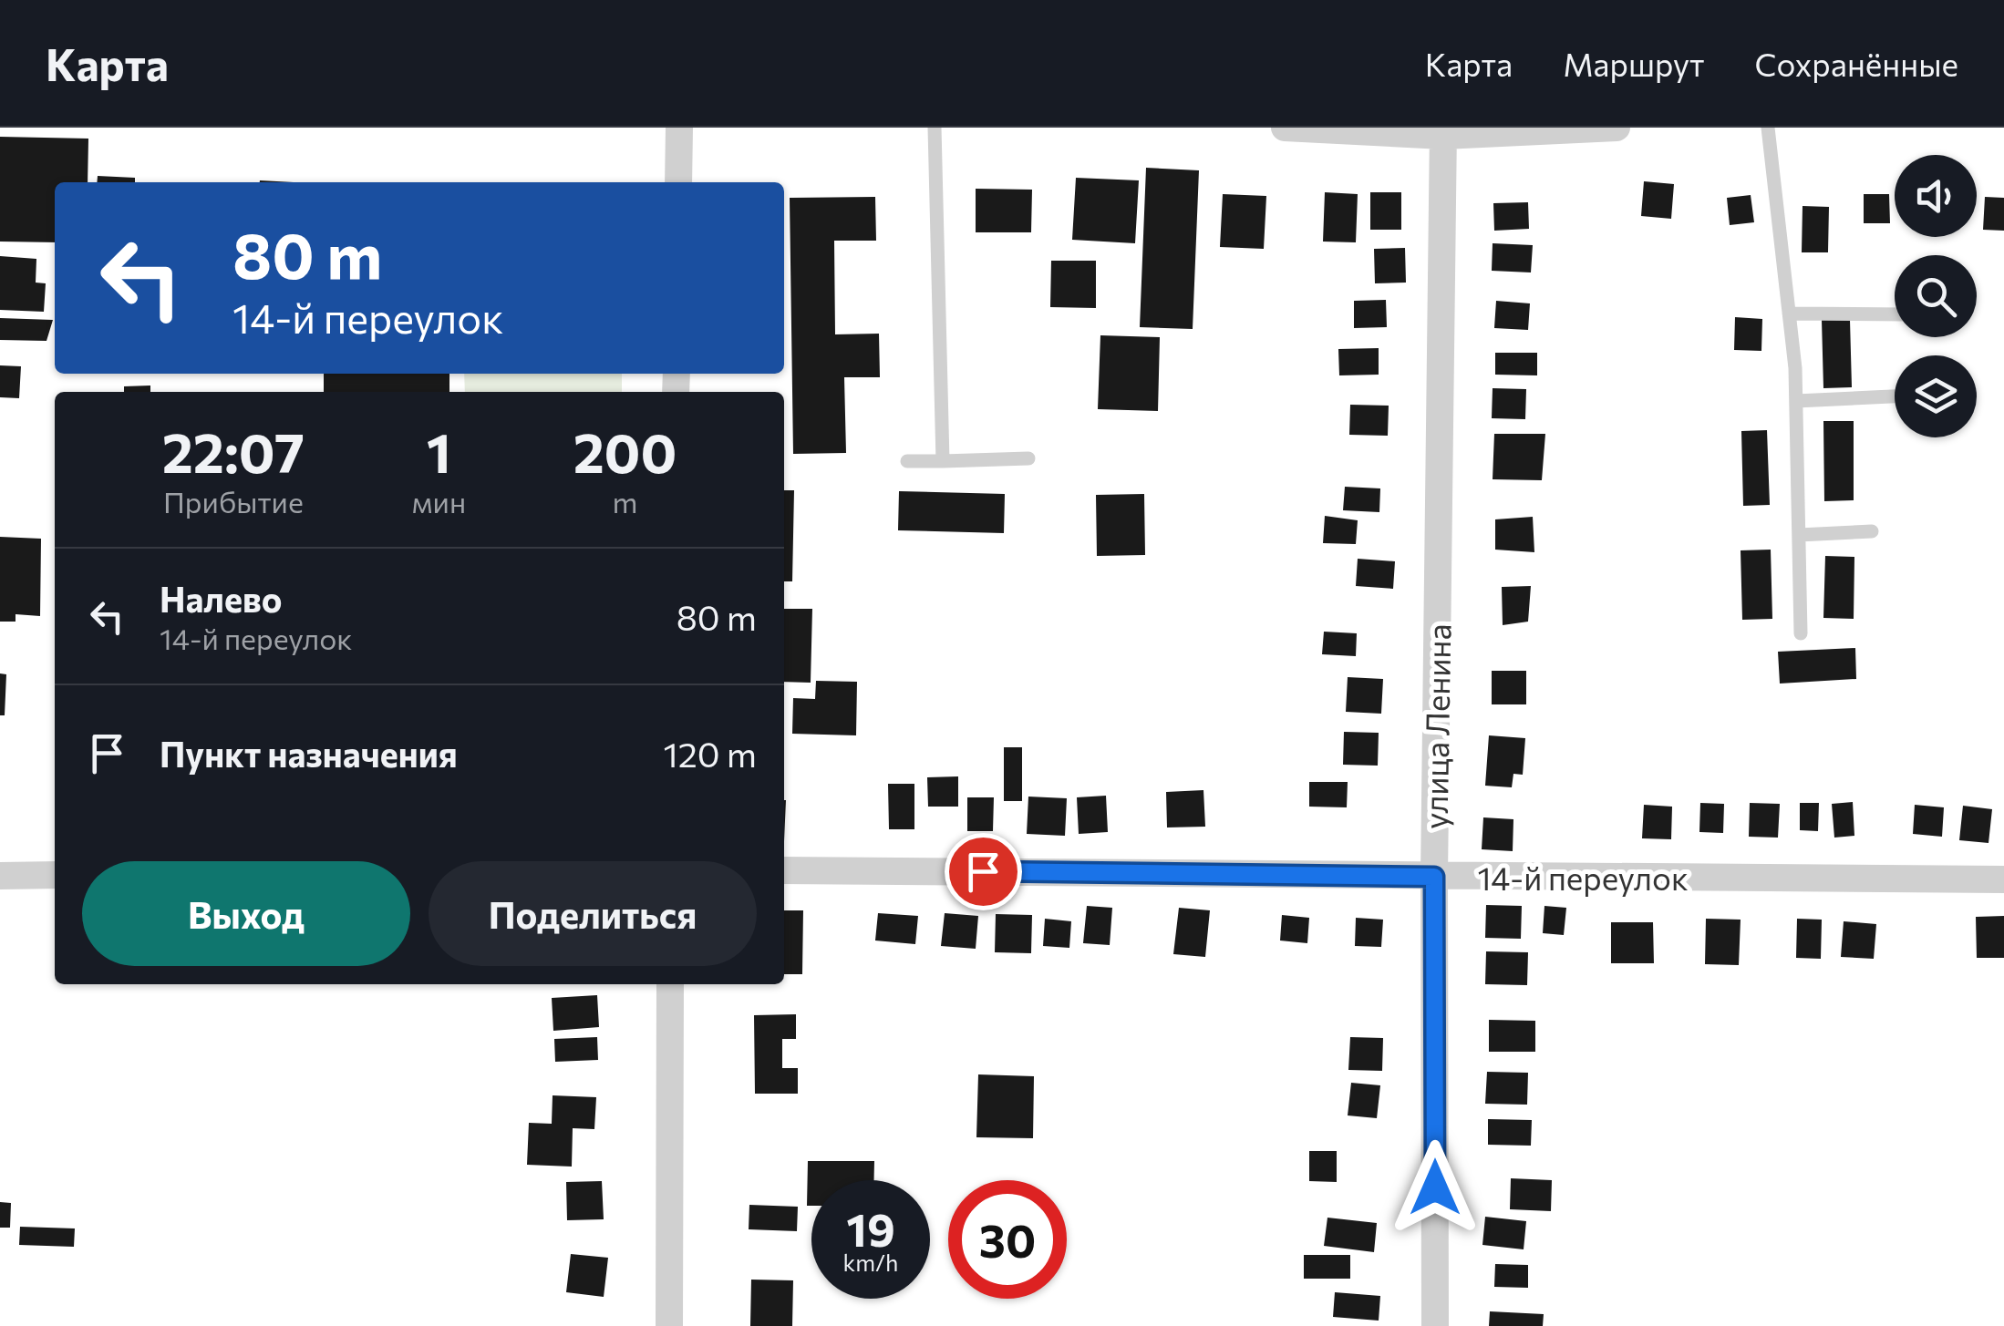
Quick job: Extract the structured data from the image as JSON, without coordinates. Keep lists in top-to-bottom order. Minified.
{"streets":{"street":["улица Ленина","14-й переулок"]},"crossings":[["улица Ленина","14-й переулок"]],"page":{"header":"Карта","nav":["Карта","Маршрут","Сохранённые"],"turn":["80 m","14-й переулок"],"eta":["22:07","Прибытие","1","мин","200","m"],"list":[{"name":"Налево","note":"14-й переулок","value":"80 m"},{"name":"Пункт назначения","value":"120 m"}],"buttons":["Выход","Поделиться"],"speed":"19 km/h","limit":"30"}}
